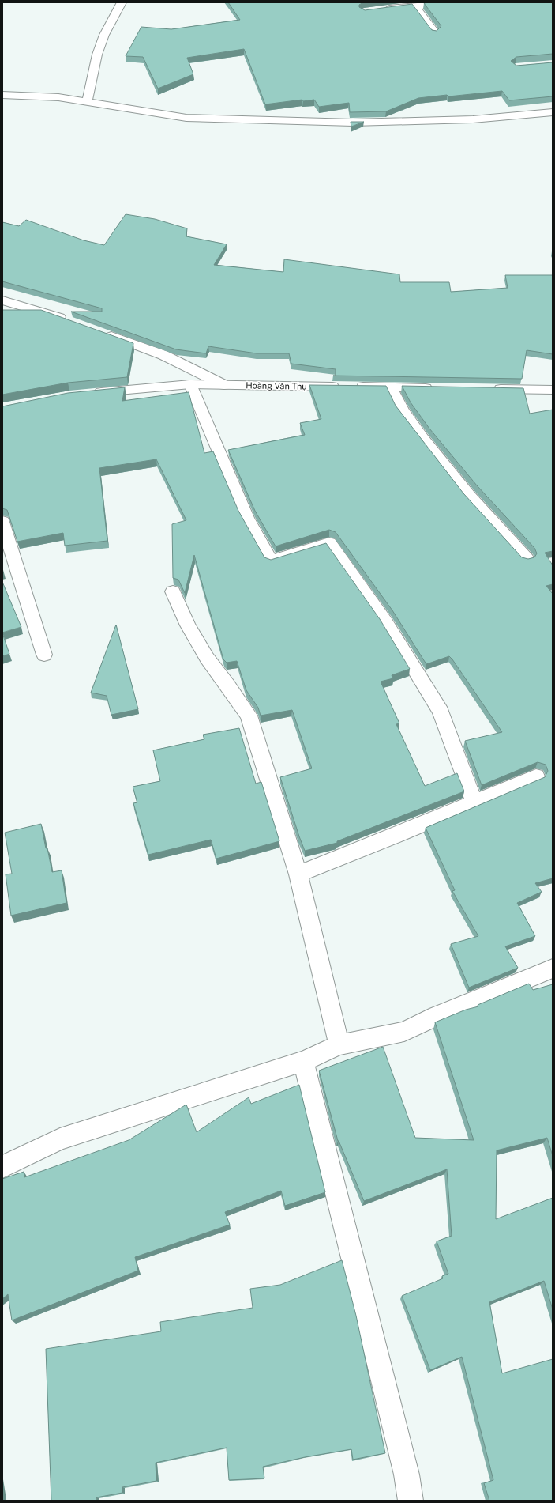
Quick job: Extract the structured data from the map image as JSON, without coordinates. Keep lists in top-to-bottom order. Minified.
{"streets":{"street":["Hoàng Văn Thụ"]}}
